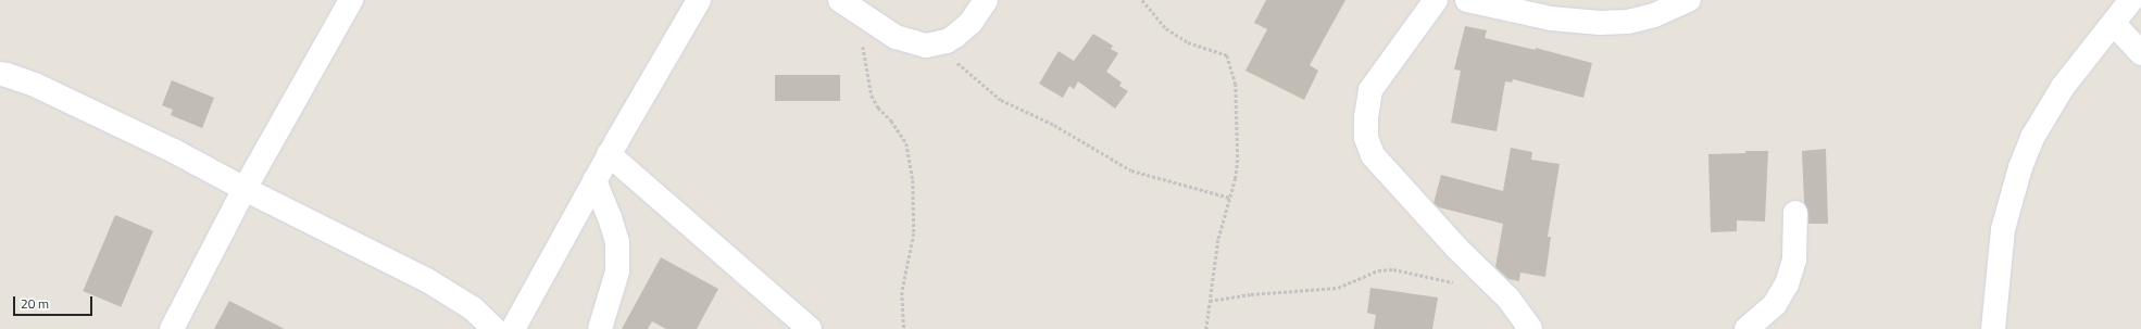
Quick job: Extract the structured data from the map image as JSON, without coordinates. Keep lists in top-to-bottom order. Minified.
{"scale_bar":"20 m"}
